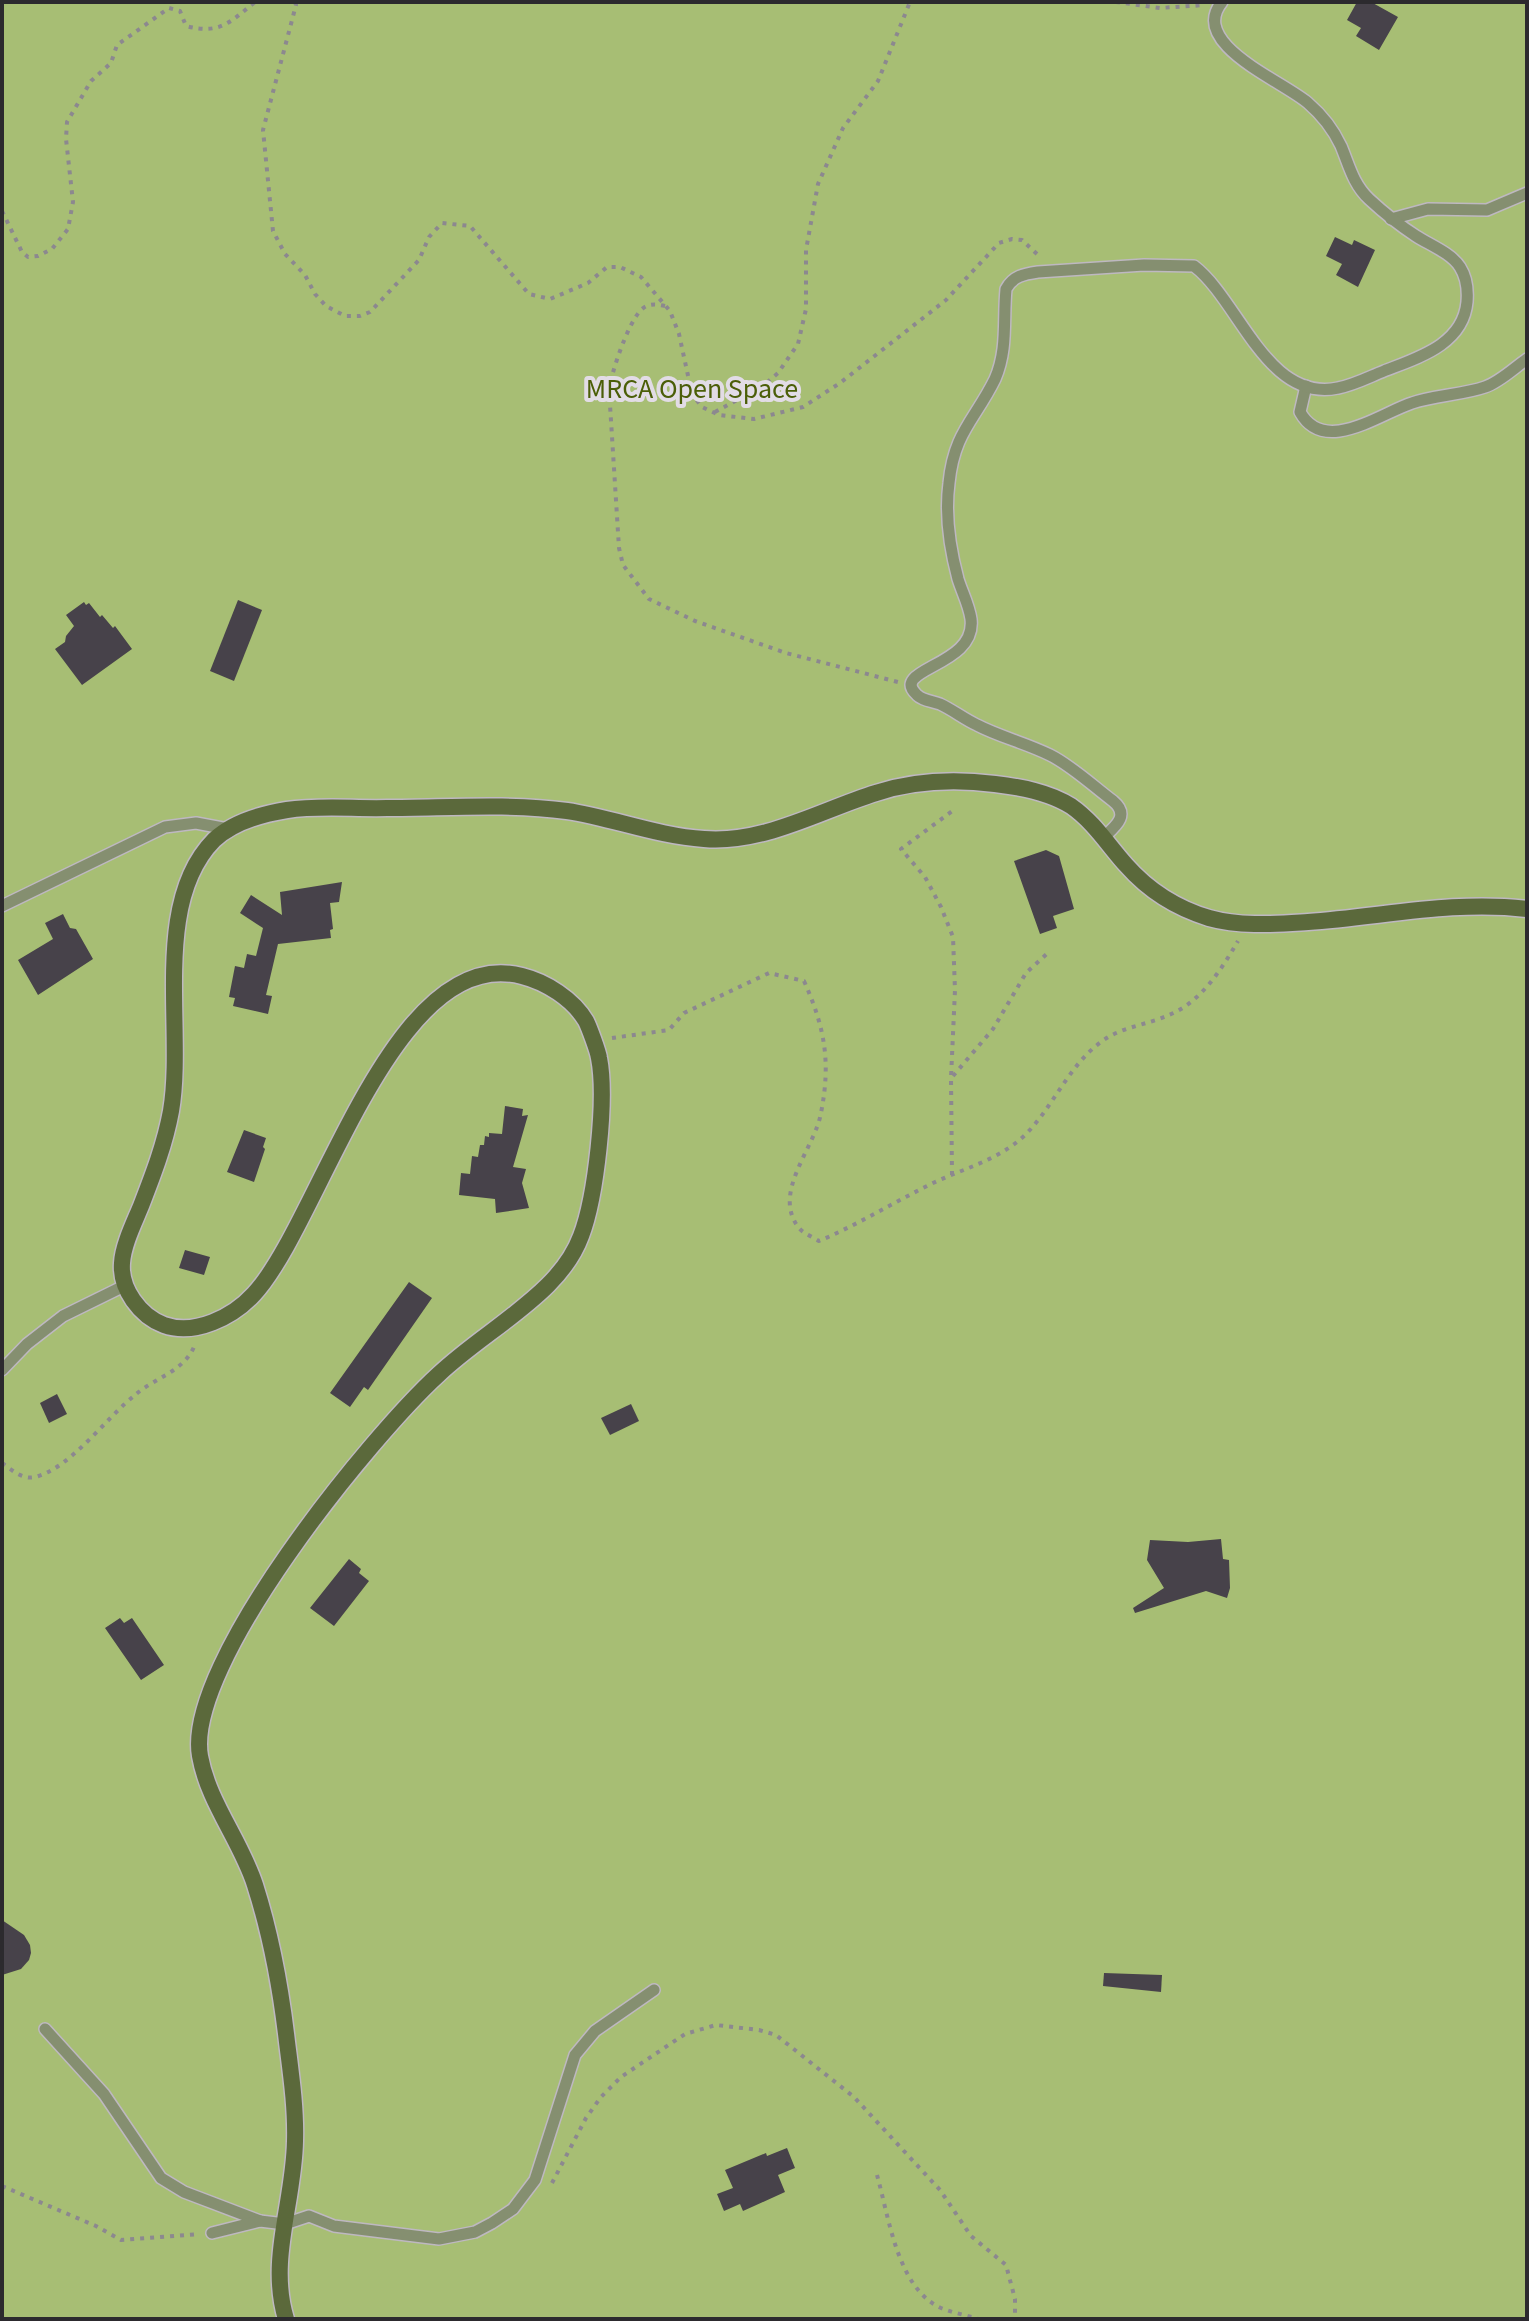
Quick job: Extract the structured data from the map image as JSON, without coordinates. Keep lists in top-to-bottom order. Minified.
{"parks":["MRCA Open Space"]}
